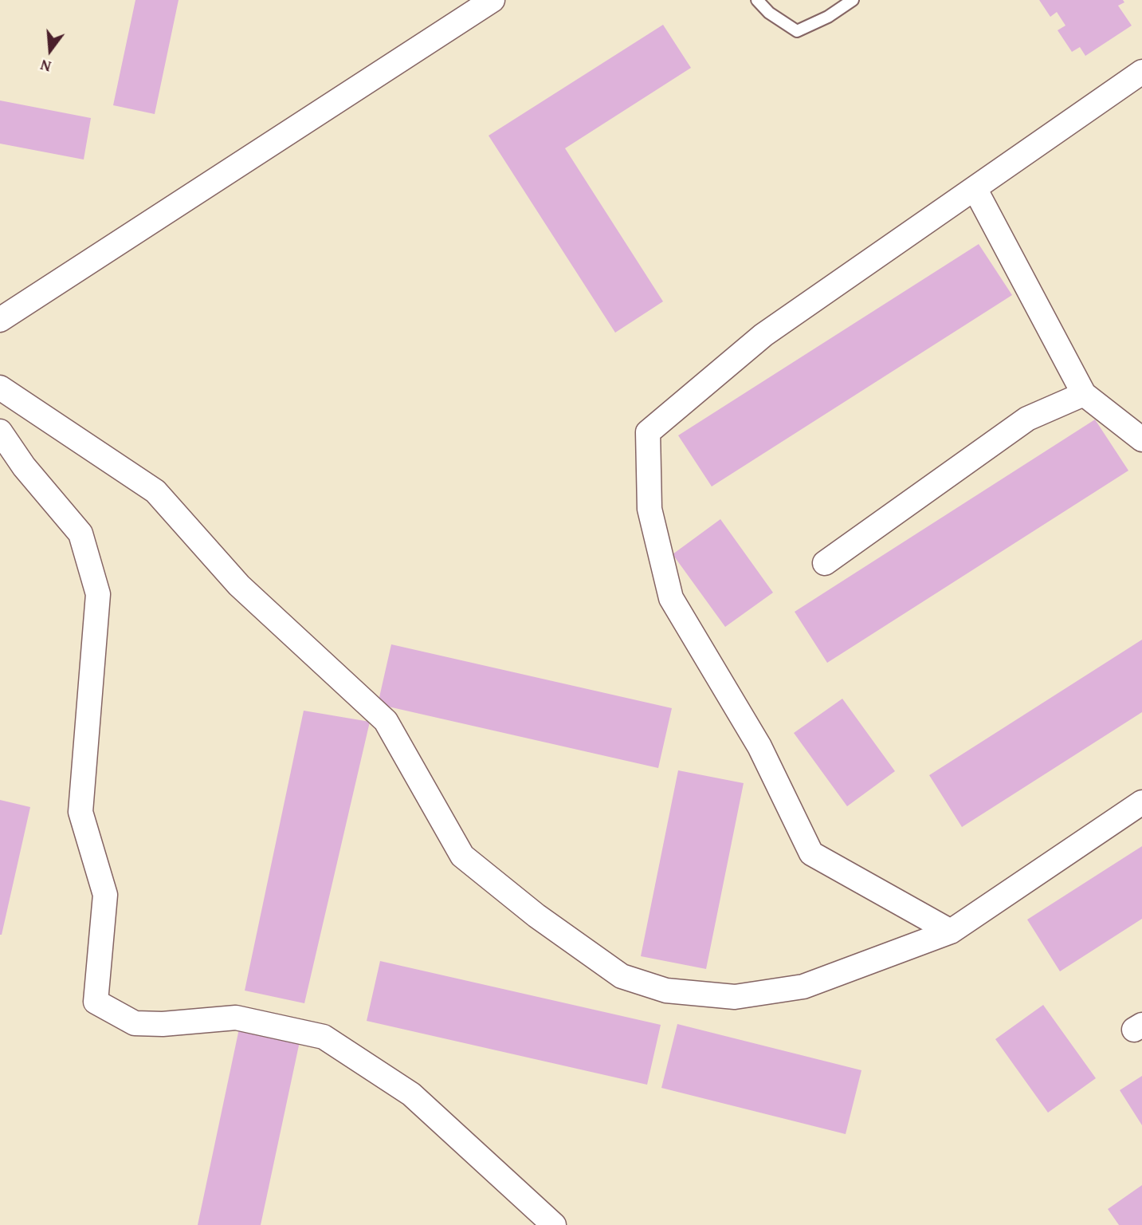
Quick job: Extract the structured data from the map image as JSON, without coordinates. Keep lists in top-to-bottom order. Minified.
{"north":"bottom"}
